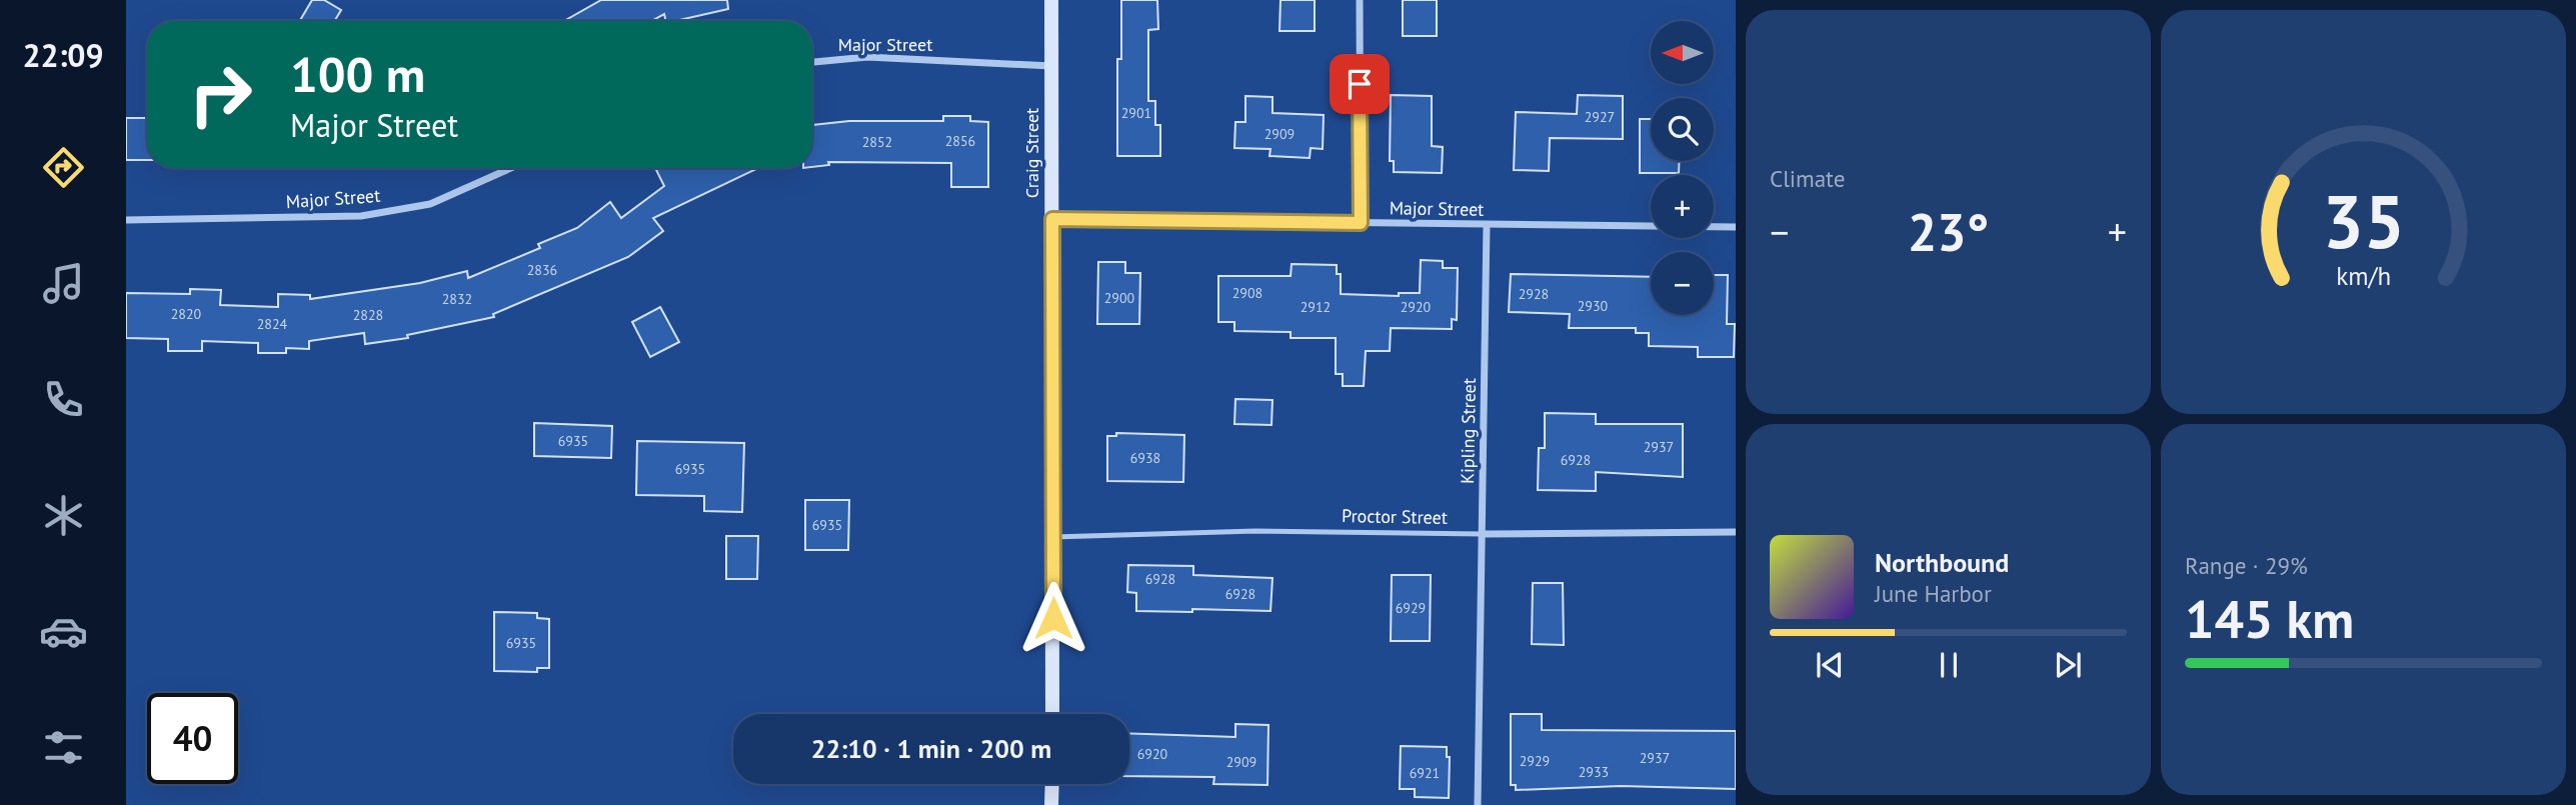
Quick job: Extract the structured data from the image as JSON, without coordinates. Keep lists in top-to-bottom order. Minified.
{"streets":{"street":["Major Street","Craig Street","Kipling Street","Proctor Street"]},"crossings":[["Major Street","Craig Street"],["Major Street","Kipling Street"],["Craig Street","Proctor Street"],["Kipling Street","Proctor Street"]],"house_numbers":["2901","2927","2909","2856","2852","2836","2908","2928","2900","2832","2930","2912","2920","2820","2828","2824","6935","2937","6938","6928","6935","6935","6928","6928","6929","6935","6920","2937","2929","2909","2933","6921"],"north":"left","page":{"tabs":"22:09","tile":["Climate",["Range · 29%","145 km"]],"map_buttons":["+","−"],"turn":["100 m","Major Street"],"heat":["−","23°","+"],"song":["Northbound","June Harbor"],"limit":"40","trip":"22:10 · 1 min · 200 m","gauge":["35","km/h"]}}
